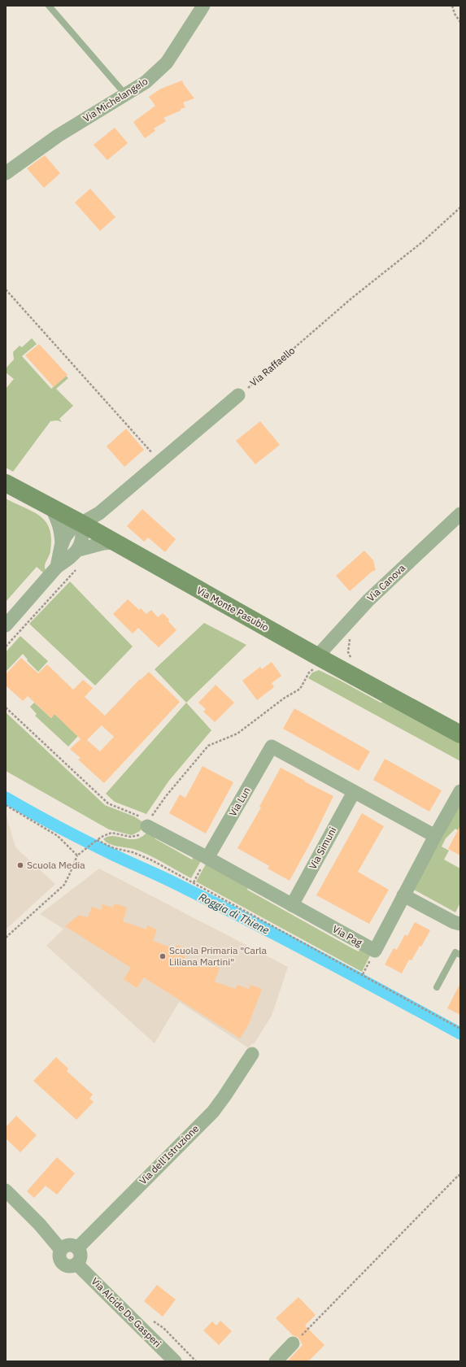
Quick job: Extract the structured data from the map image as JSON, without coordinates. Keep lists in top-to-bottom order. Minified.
{"streets":{"main road":["Via Monte Pasubio"],"street":["Via Michelangelo","Via Canova","Via Lun","Via Simuni","Via Pag","Via dell'Istruzione","Via Alcide De Gasperi"],"path":["Via Raffaello"]},"crossings":[["Via Canova","Via Monte Pasubio"],["Via Lun","Via Simuni"],["Via Lun","Via Pag"],["Via Simuni","Via Pag"],["Via dell'Istruzione","Via Alcide De Gasperi"]],"water":["Roggia di Thiene"],"places":["Scuola Media","Scuola Primaria \"Carla Liliana Martini\""]}
